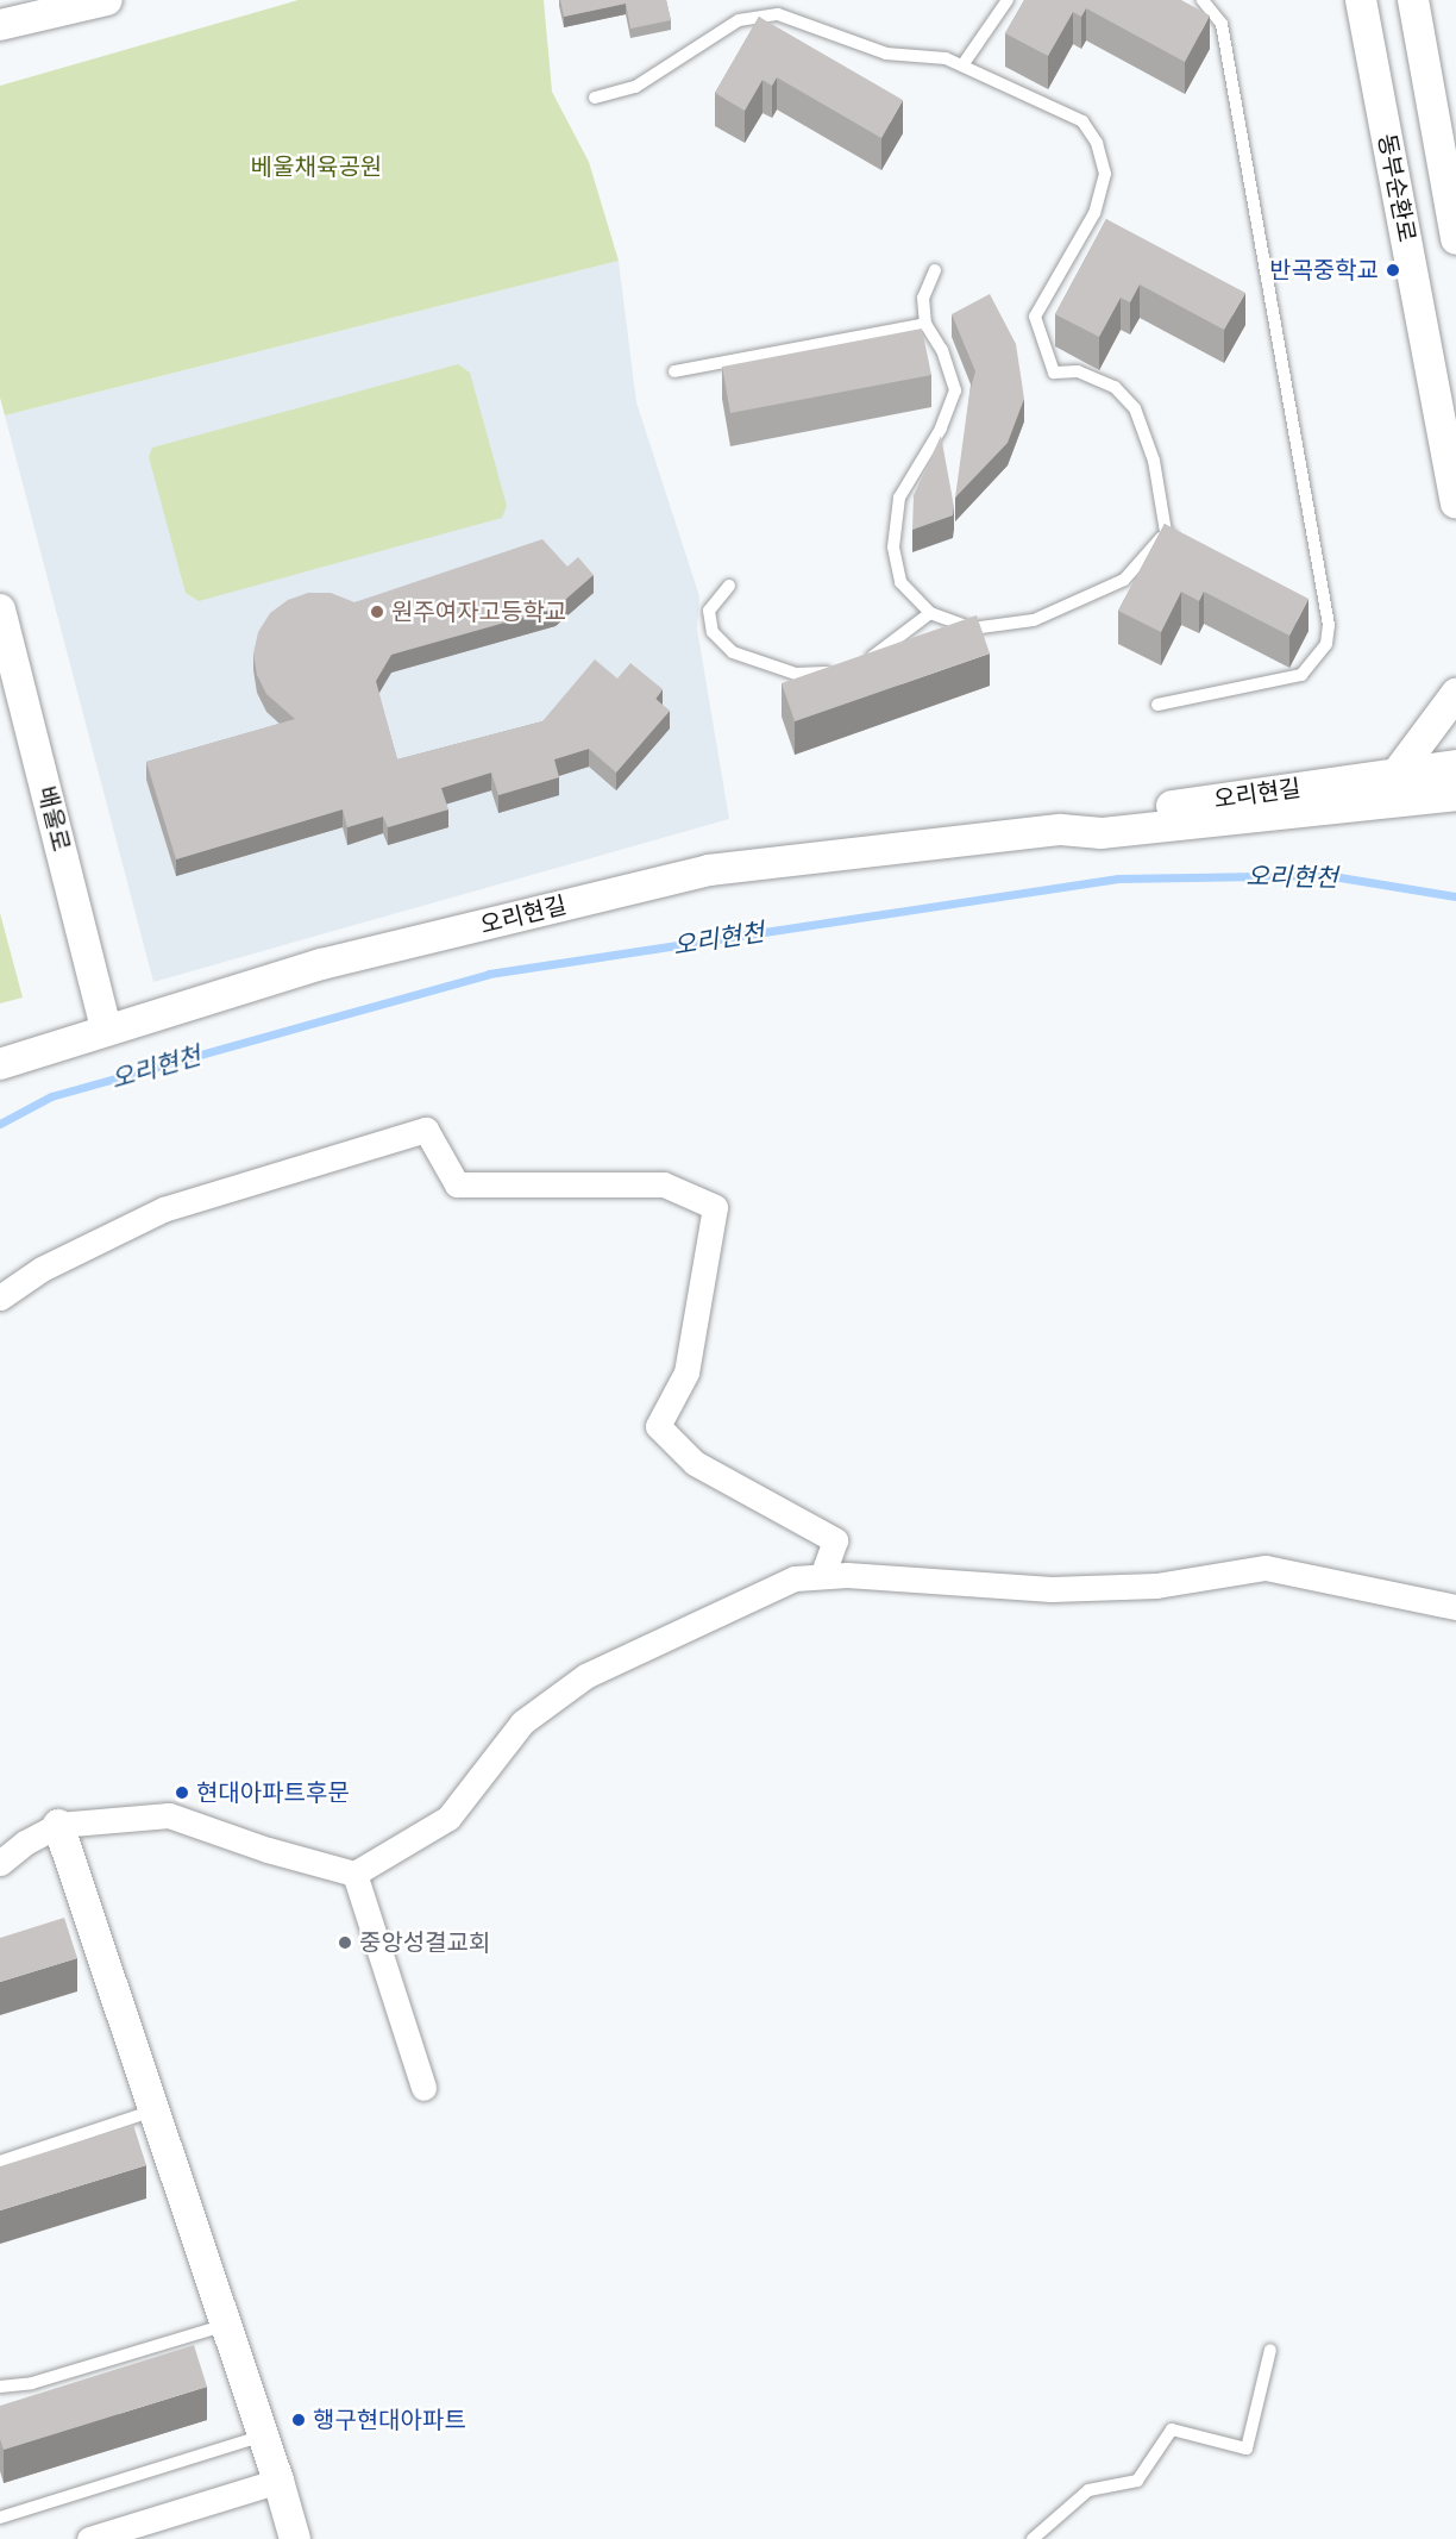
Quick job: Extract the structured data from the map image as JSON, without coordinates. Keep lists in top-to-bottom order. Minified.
{"streets":{"street":["동부순환로","오리현길","배울로"]},"crossings":[["오리현길","배울로"]],"water":["오리현천"],"parks":["베울채육공원"],"places":["반곡중학교","원주여자고등학교","현대아파트후문","중앙성결교회","행구현대아파트"]}
